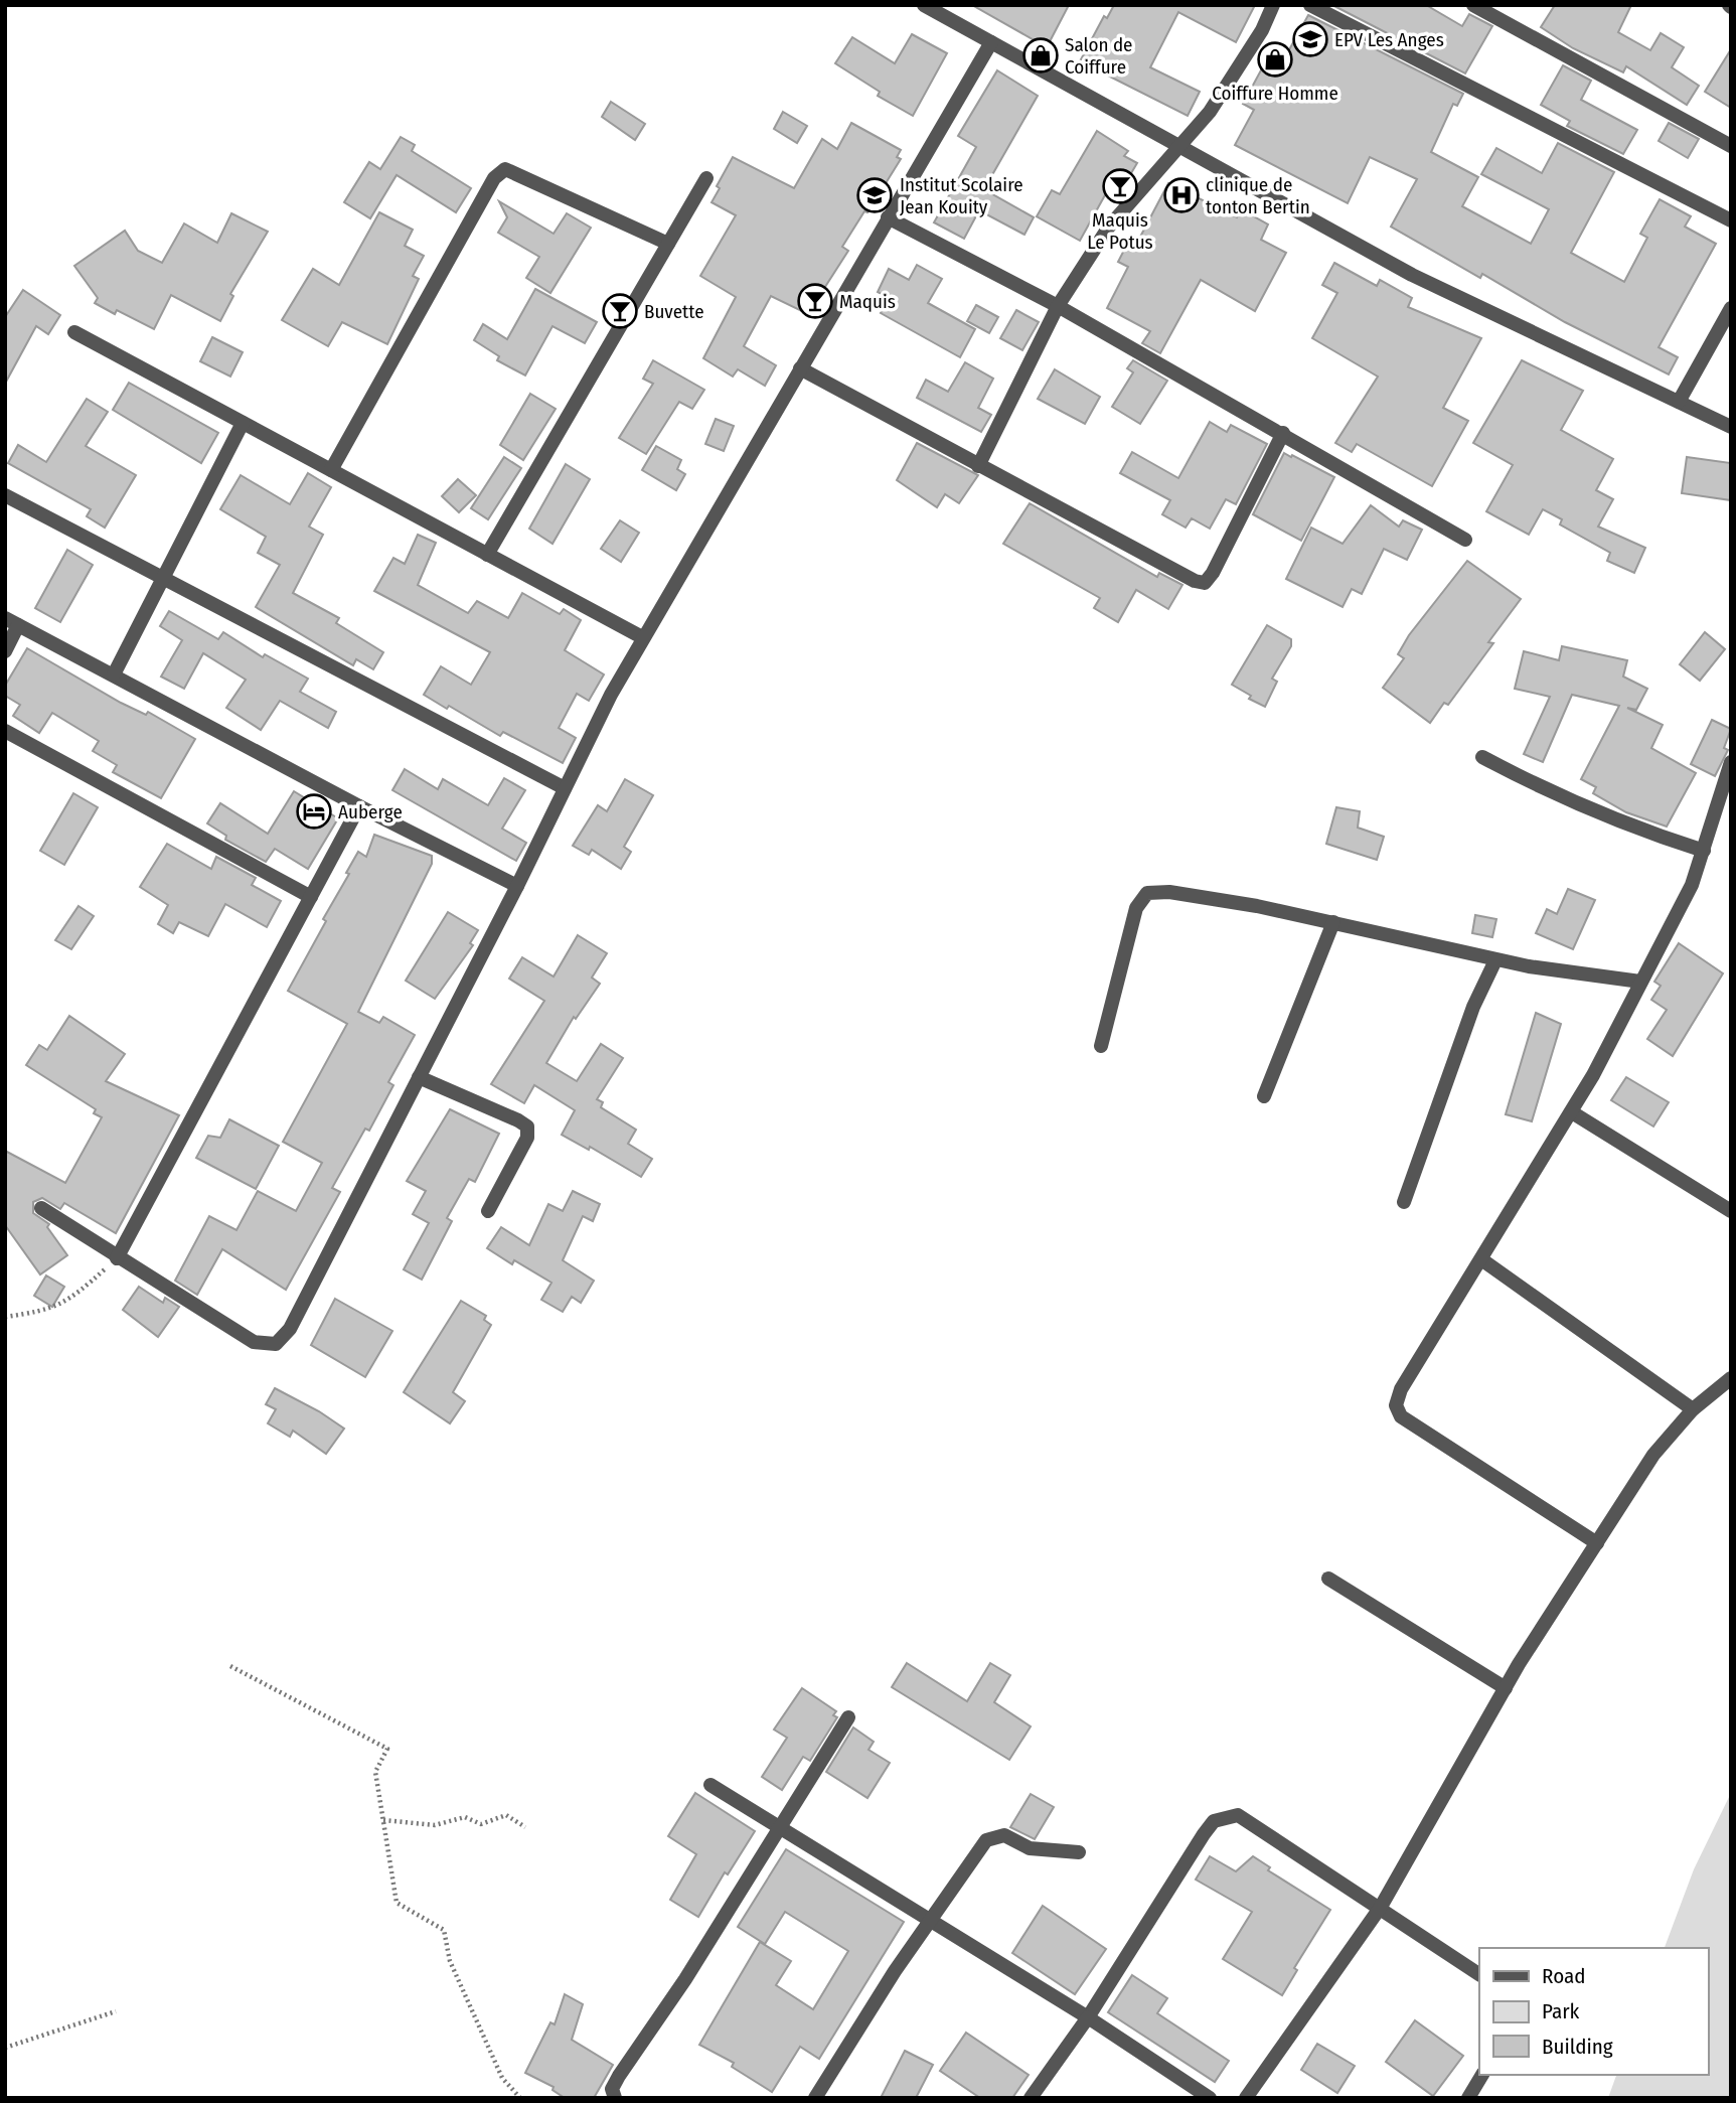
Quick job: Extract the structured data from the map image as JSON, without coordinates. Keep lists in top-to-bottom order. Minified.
{"places":{"school or university":["EPV Les Anges","Institut Scolaire Jean Kouity"],"shop":["Salon de Coiffure","Coiffure Homme"],"bar":["Maquis Le Potus","Maquis","Buvette"],"hospital":["clinique de tonton Bertin"],"hotel":["Auberge"]},"legend":["Road","Park","Building"]}
